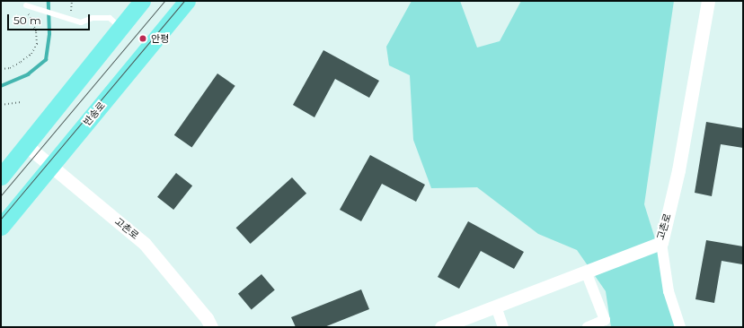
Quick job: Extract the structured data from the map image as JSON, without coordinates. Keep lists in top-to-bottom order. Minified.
{"streets":{"main road":["반송로"],"street":["고촌로"]},"crossings":[["반송로","고촌로"]],"places":["안평"],"scale_bar":"50 m"}
